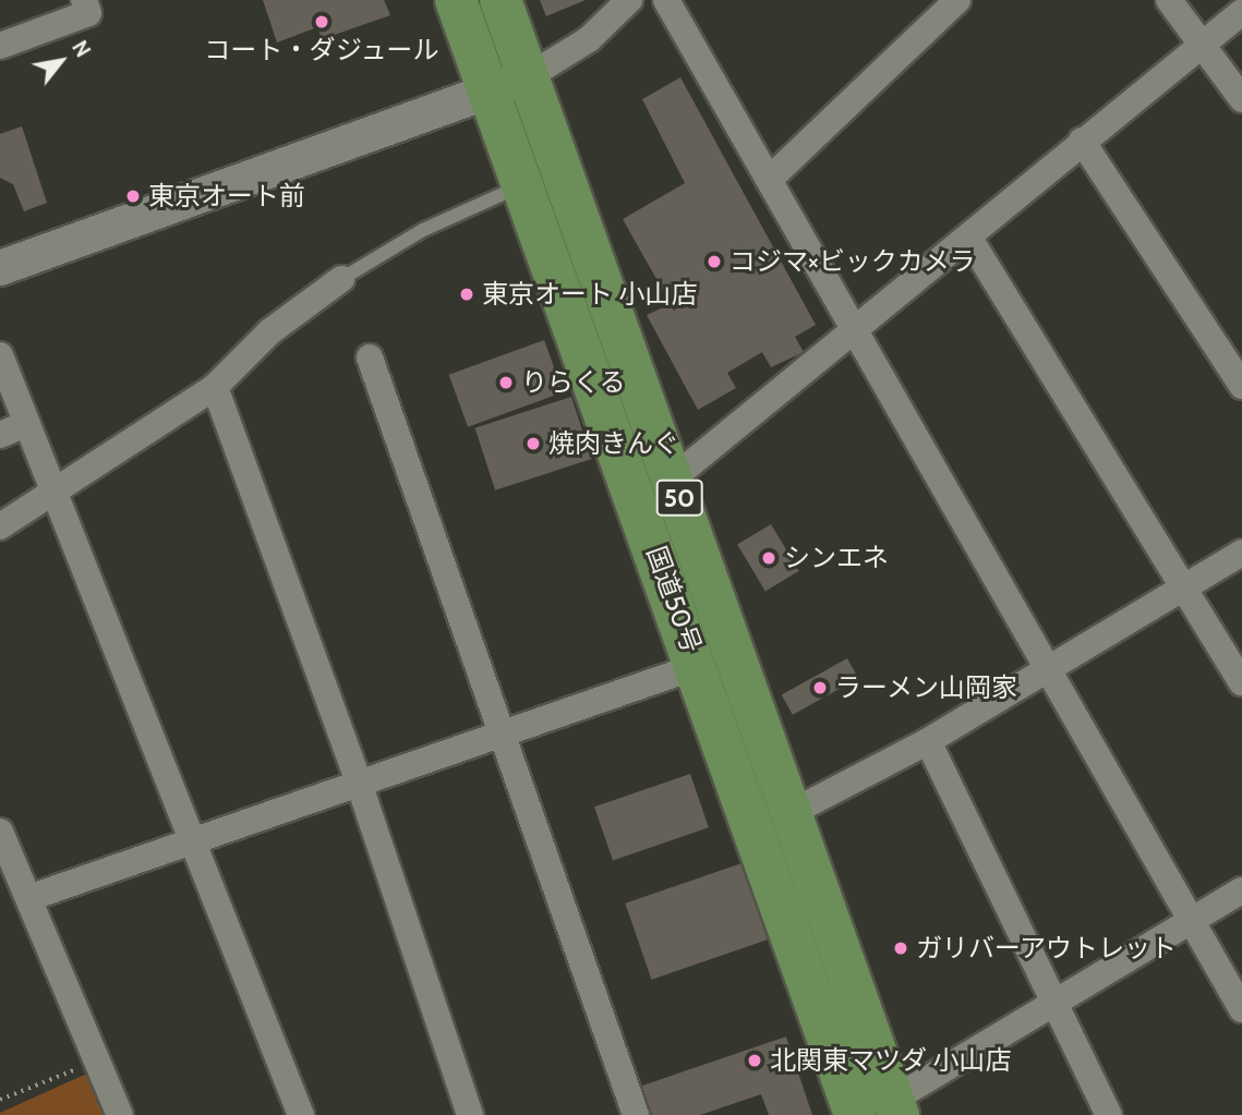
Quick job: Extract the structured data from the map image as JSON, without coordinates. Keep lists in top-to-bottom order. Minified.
{"streets":{"highway":["50","国道50号"]},"places":["コート・ダジュール","東京オート前","コジマ×ビックカメラ","東京オート 小山店","りらくる","焼肉きんぐ","シンエネ","ラーメン山岡家","ガリバーアウトレット","北関東マツダ 小山店"],"north":"top right"}
